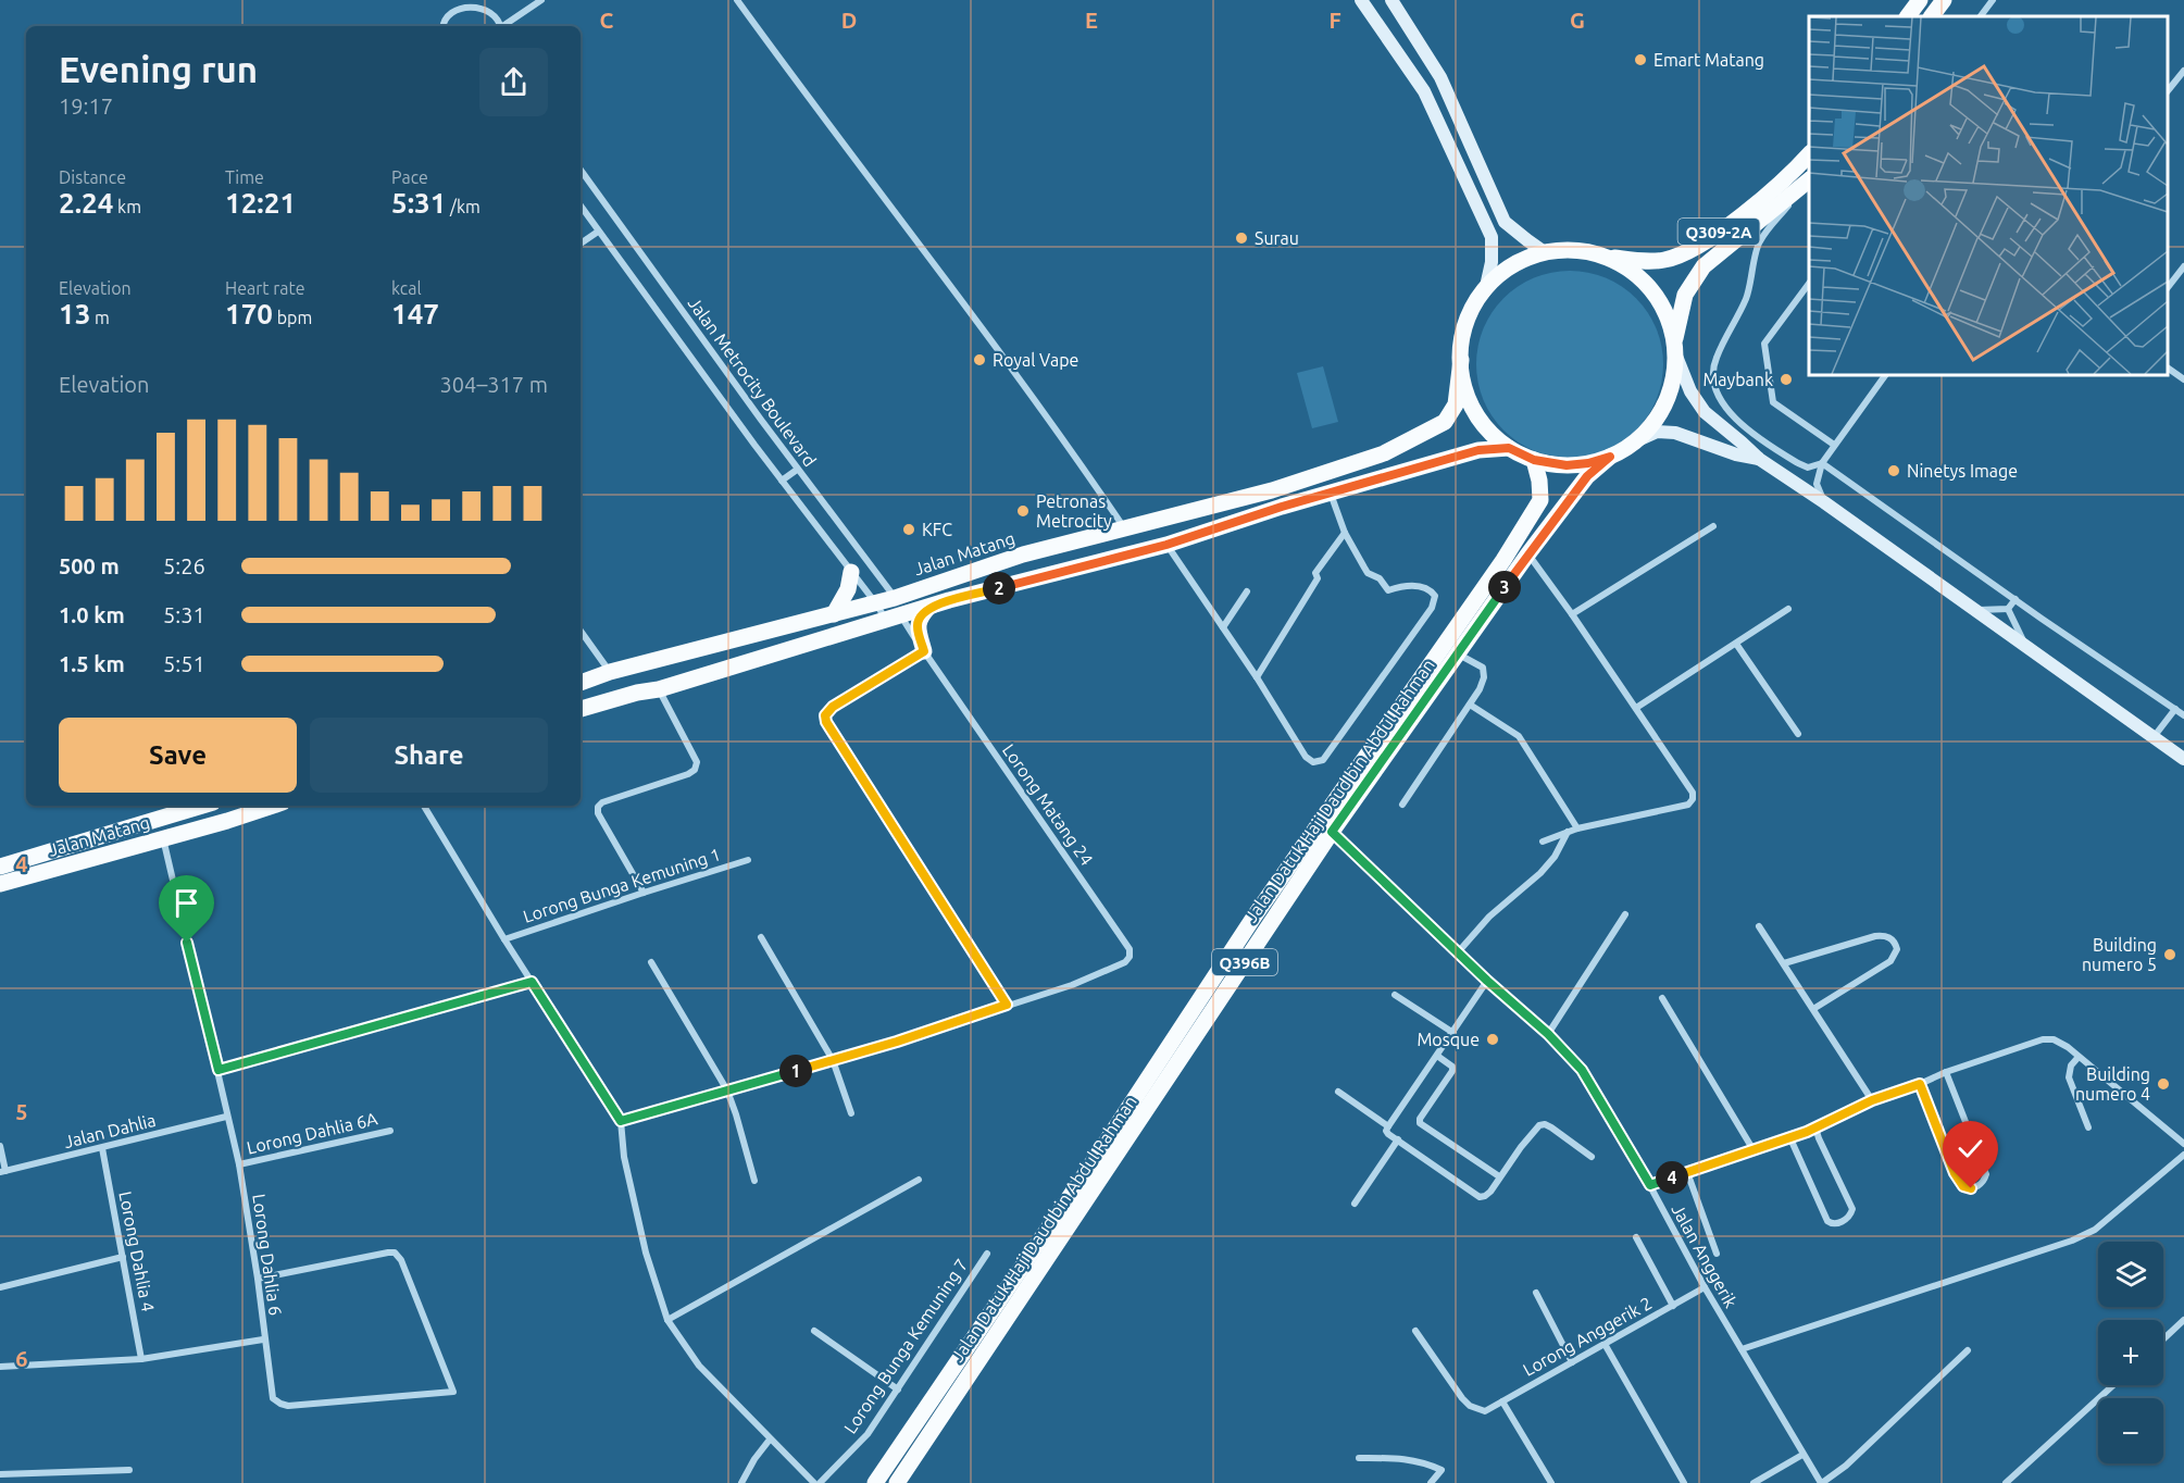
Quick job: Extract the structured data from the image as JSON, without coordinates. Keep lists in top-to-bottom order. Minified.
{"streets":{"main road":["Q309-2A","Jalan Matang","Jalan Datuk Haji Daud bin Abdul Rahman","Q396B"],"street":["Jalan Metrocity Boulevard","Lorong Matang 24","Lorong Bunga Kemuning 1","Jalan Dahlia","Lorong Dahlia 6A","Lorong Dahlia 4","Lorong Dahlia 6","Jalan Anggerik","Lorong Anggerik 2","Lorong Bunga Kemuning 7"]},"crossings":[["Q309-2A","Jalan Matang"],["Q309-2A","Jalan Datuk Haji Daud bin Abdul Rahman"],["Jalan Metrocity Boulevard","Jalan Matang"],["Jalan Metrocity Boulevard","Lorong Matang 24"],["Jalan Matang","Jalan Datuk Haji Daud bin Abdul Rahman"],["Jalan Matang","Lorong Dahlia 6"],["Jalan Datuk Haji Daud bin Abdul Rahman","Jalan Anggerik"],["Jalan Dahlia","Lorong Dahlia 4"],["Jalan Dahlia","Lorong Dahlia 6"],["Lorong Dahlia 6A","Lorong Dahlia 6"],["Jalan Anggerik","Lorong Anggerik 2"]],"places":["Emart Matang","Surau","Royal Vape","Maybank","Ninetys Image","Petronas Metrocity","KFC","Building numero 5","Mosque","Building numero 4"],"page":{"heading":["Evening run","19:17"],"stats":[["Distance","2.24 km"],["Time","12:21"],["Pace","5:31 /km"],["Elevation","13 m"],["Heart rate","170 bpm"],["kcal","147"]],"chart":["Elevation","304–317 m"],"list":[{"name":"500 m","note":"5:26"},{"name":"1.0 km","note":"5:31"},{"name":"1.5 km","note":"5:51"}],"pins":["3","2","1","4"],"buttons":["Save","Share"],"map_buttons":["+","−"]},"grid":{"columns":["C","D","E","F","G"],"rows":["4","5","6"]}}
